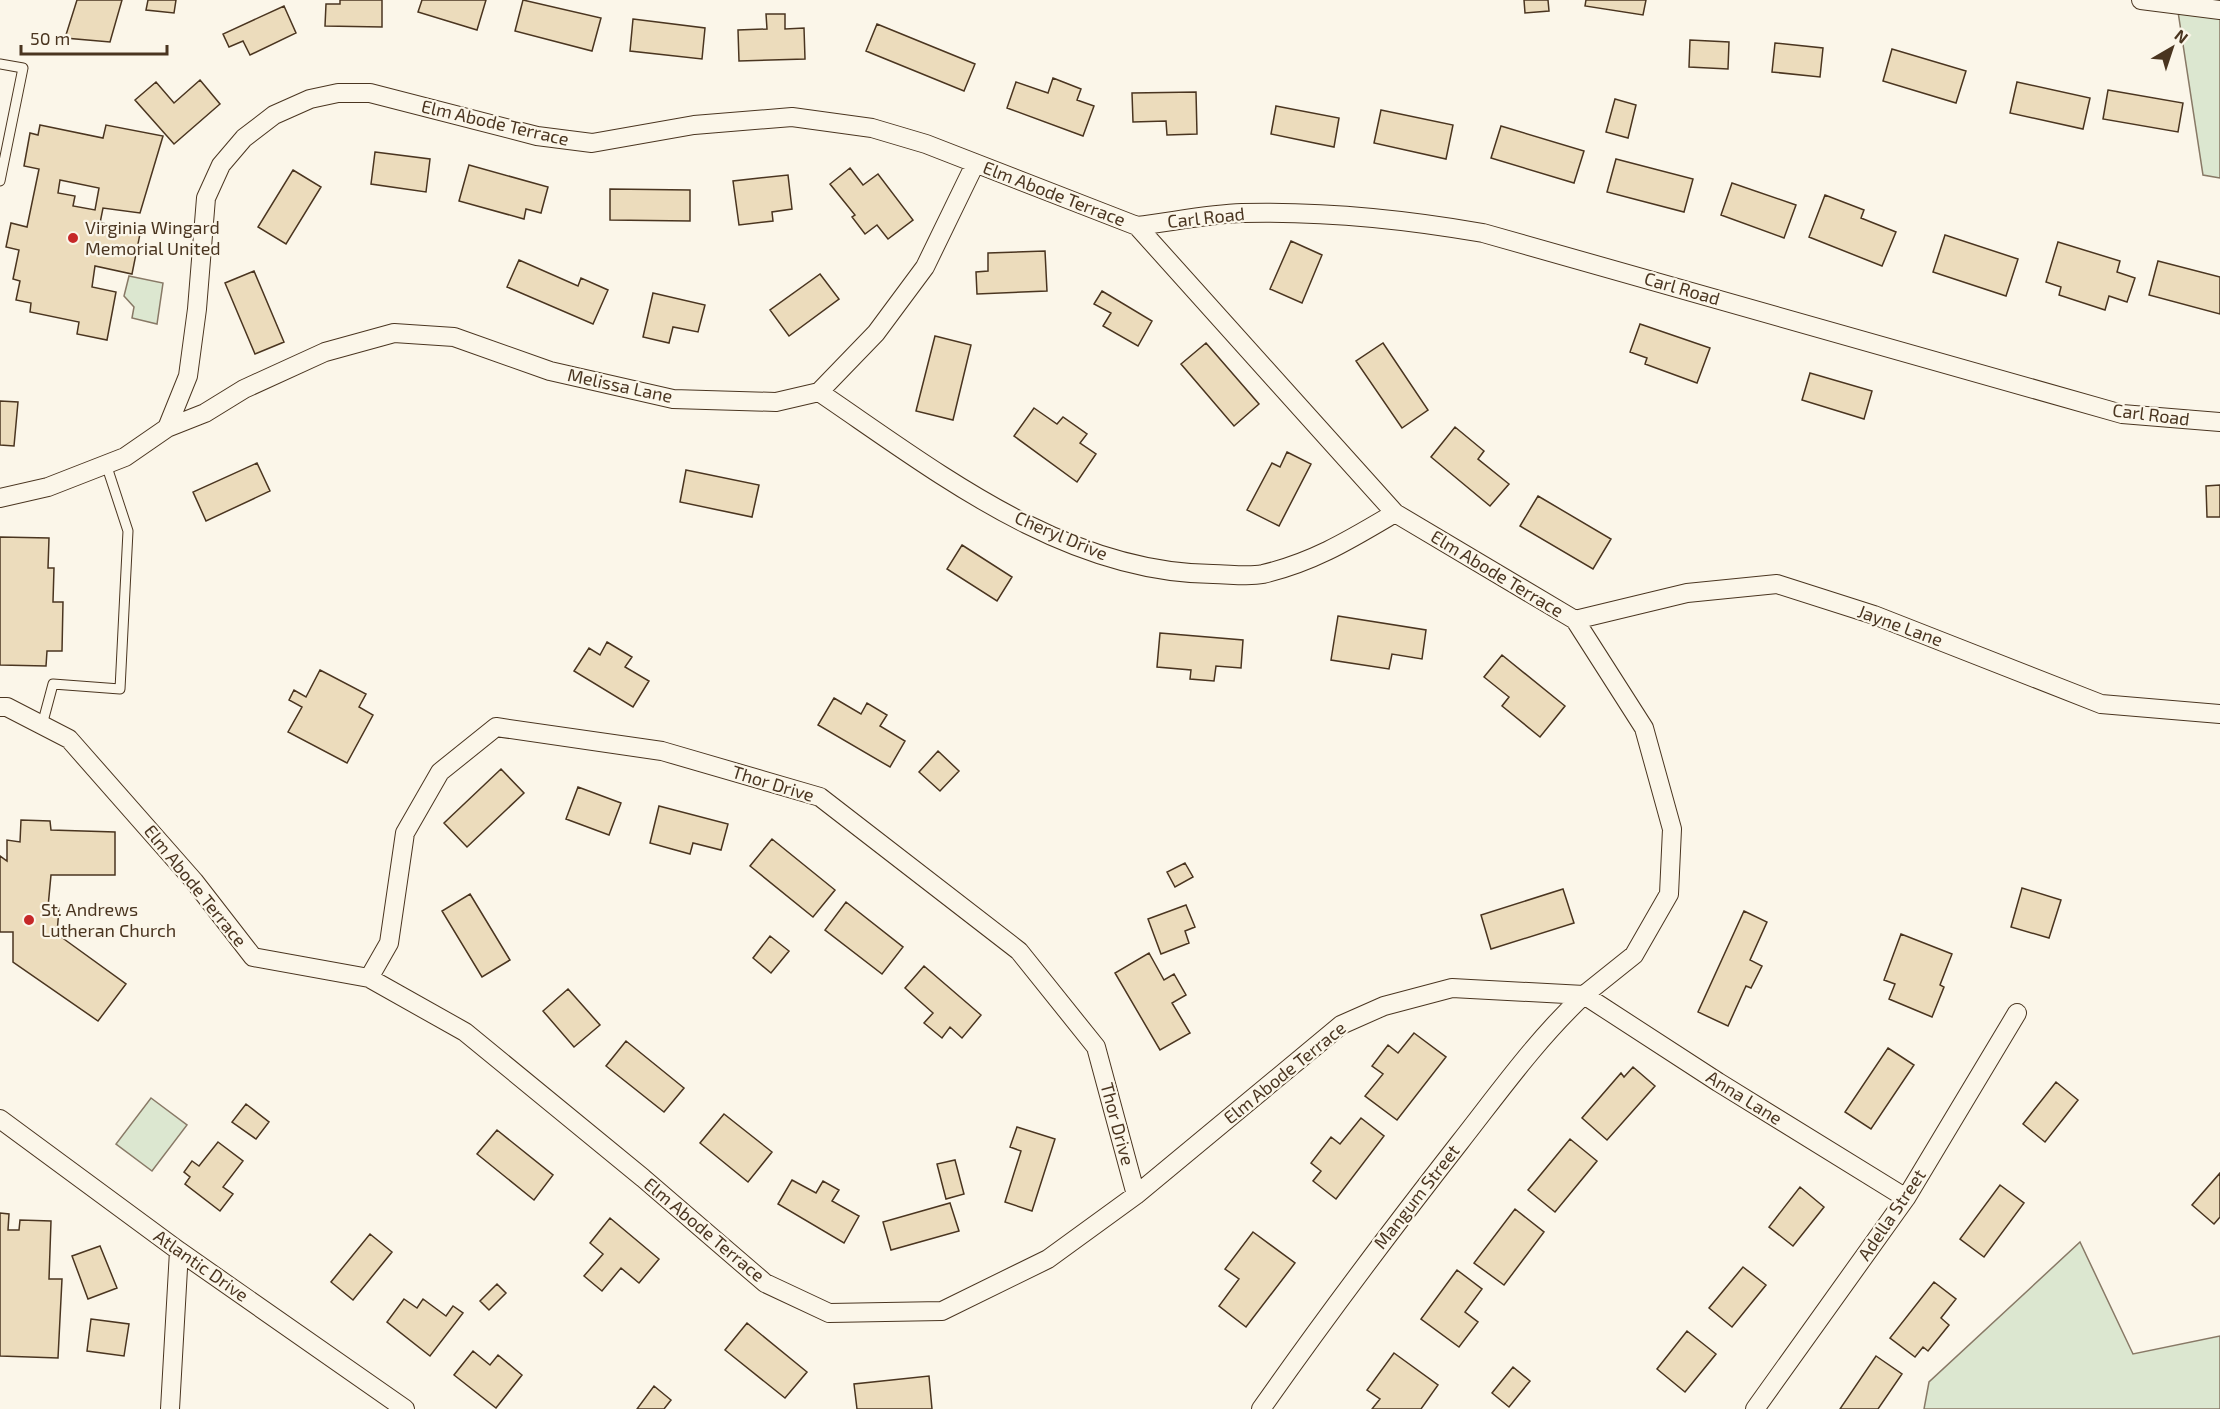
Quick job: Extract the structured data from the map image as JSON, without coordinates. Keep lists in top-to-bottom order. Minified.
{"streets":{"street":["Elm Abode Terrace","Carl Road","Melissa Lane","Cheryl Drive","Jayne Lane","Thor Drive","Anna Lane","Mangum Street","Adella Street","Atlantic Drive"]},"crossings":[["Elm Abode Terrace","Carl Road"],["Elm Abode Terrace","Melissa Lane"],["Elm Abode Terrace","Cheryl Drive"],["Elm Abode Terrace","Jayne Lane"],["Elm Abode Terrace","Thor Drive"],["Elm Abode Terrace","Anna Lane"],["Elm Abode Terrace","Mangum Street"],["Melissa Lane","Cheryl Drive"],["Anna Lane","Mangum Street"],["Anna Lane","Adella Street"]],"places":["Virginia Wingard Memorial United","St. Andrews Lutheran Church"],"scale_bar":"50 m","north":"top right"}
